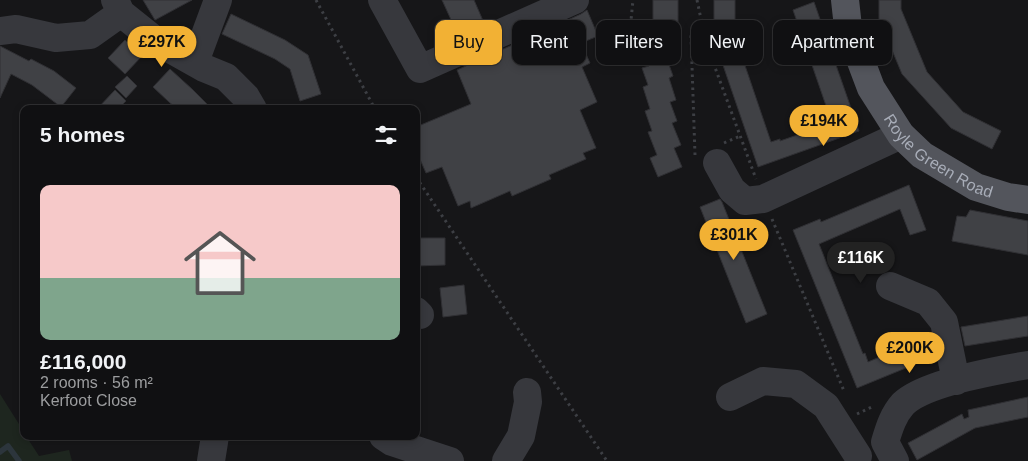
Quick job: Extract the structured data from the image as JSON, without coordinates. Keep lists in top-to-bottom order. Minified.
{"streets":{"main road":["Royle Green Road"]},"page":{"chip":["Buy","Rent","Filters","New","Apartment"],"price":["£297K","£194K","£301K","£116K","£200K"],"heading":"5 homes","list":[{"name":"£116,000","note":"2 rooms · 56 m² · Kerfoot Close"}]}}
